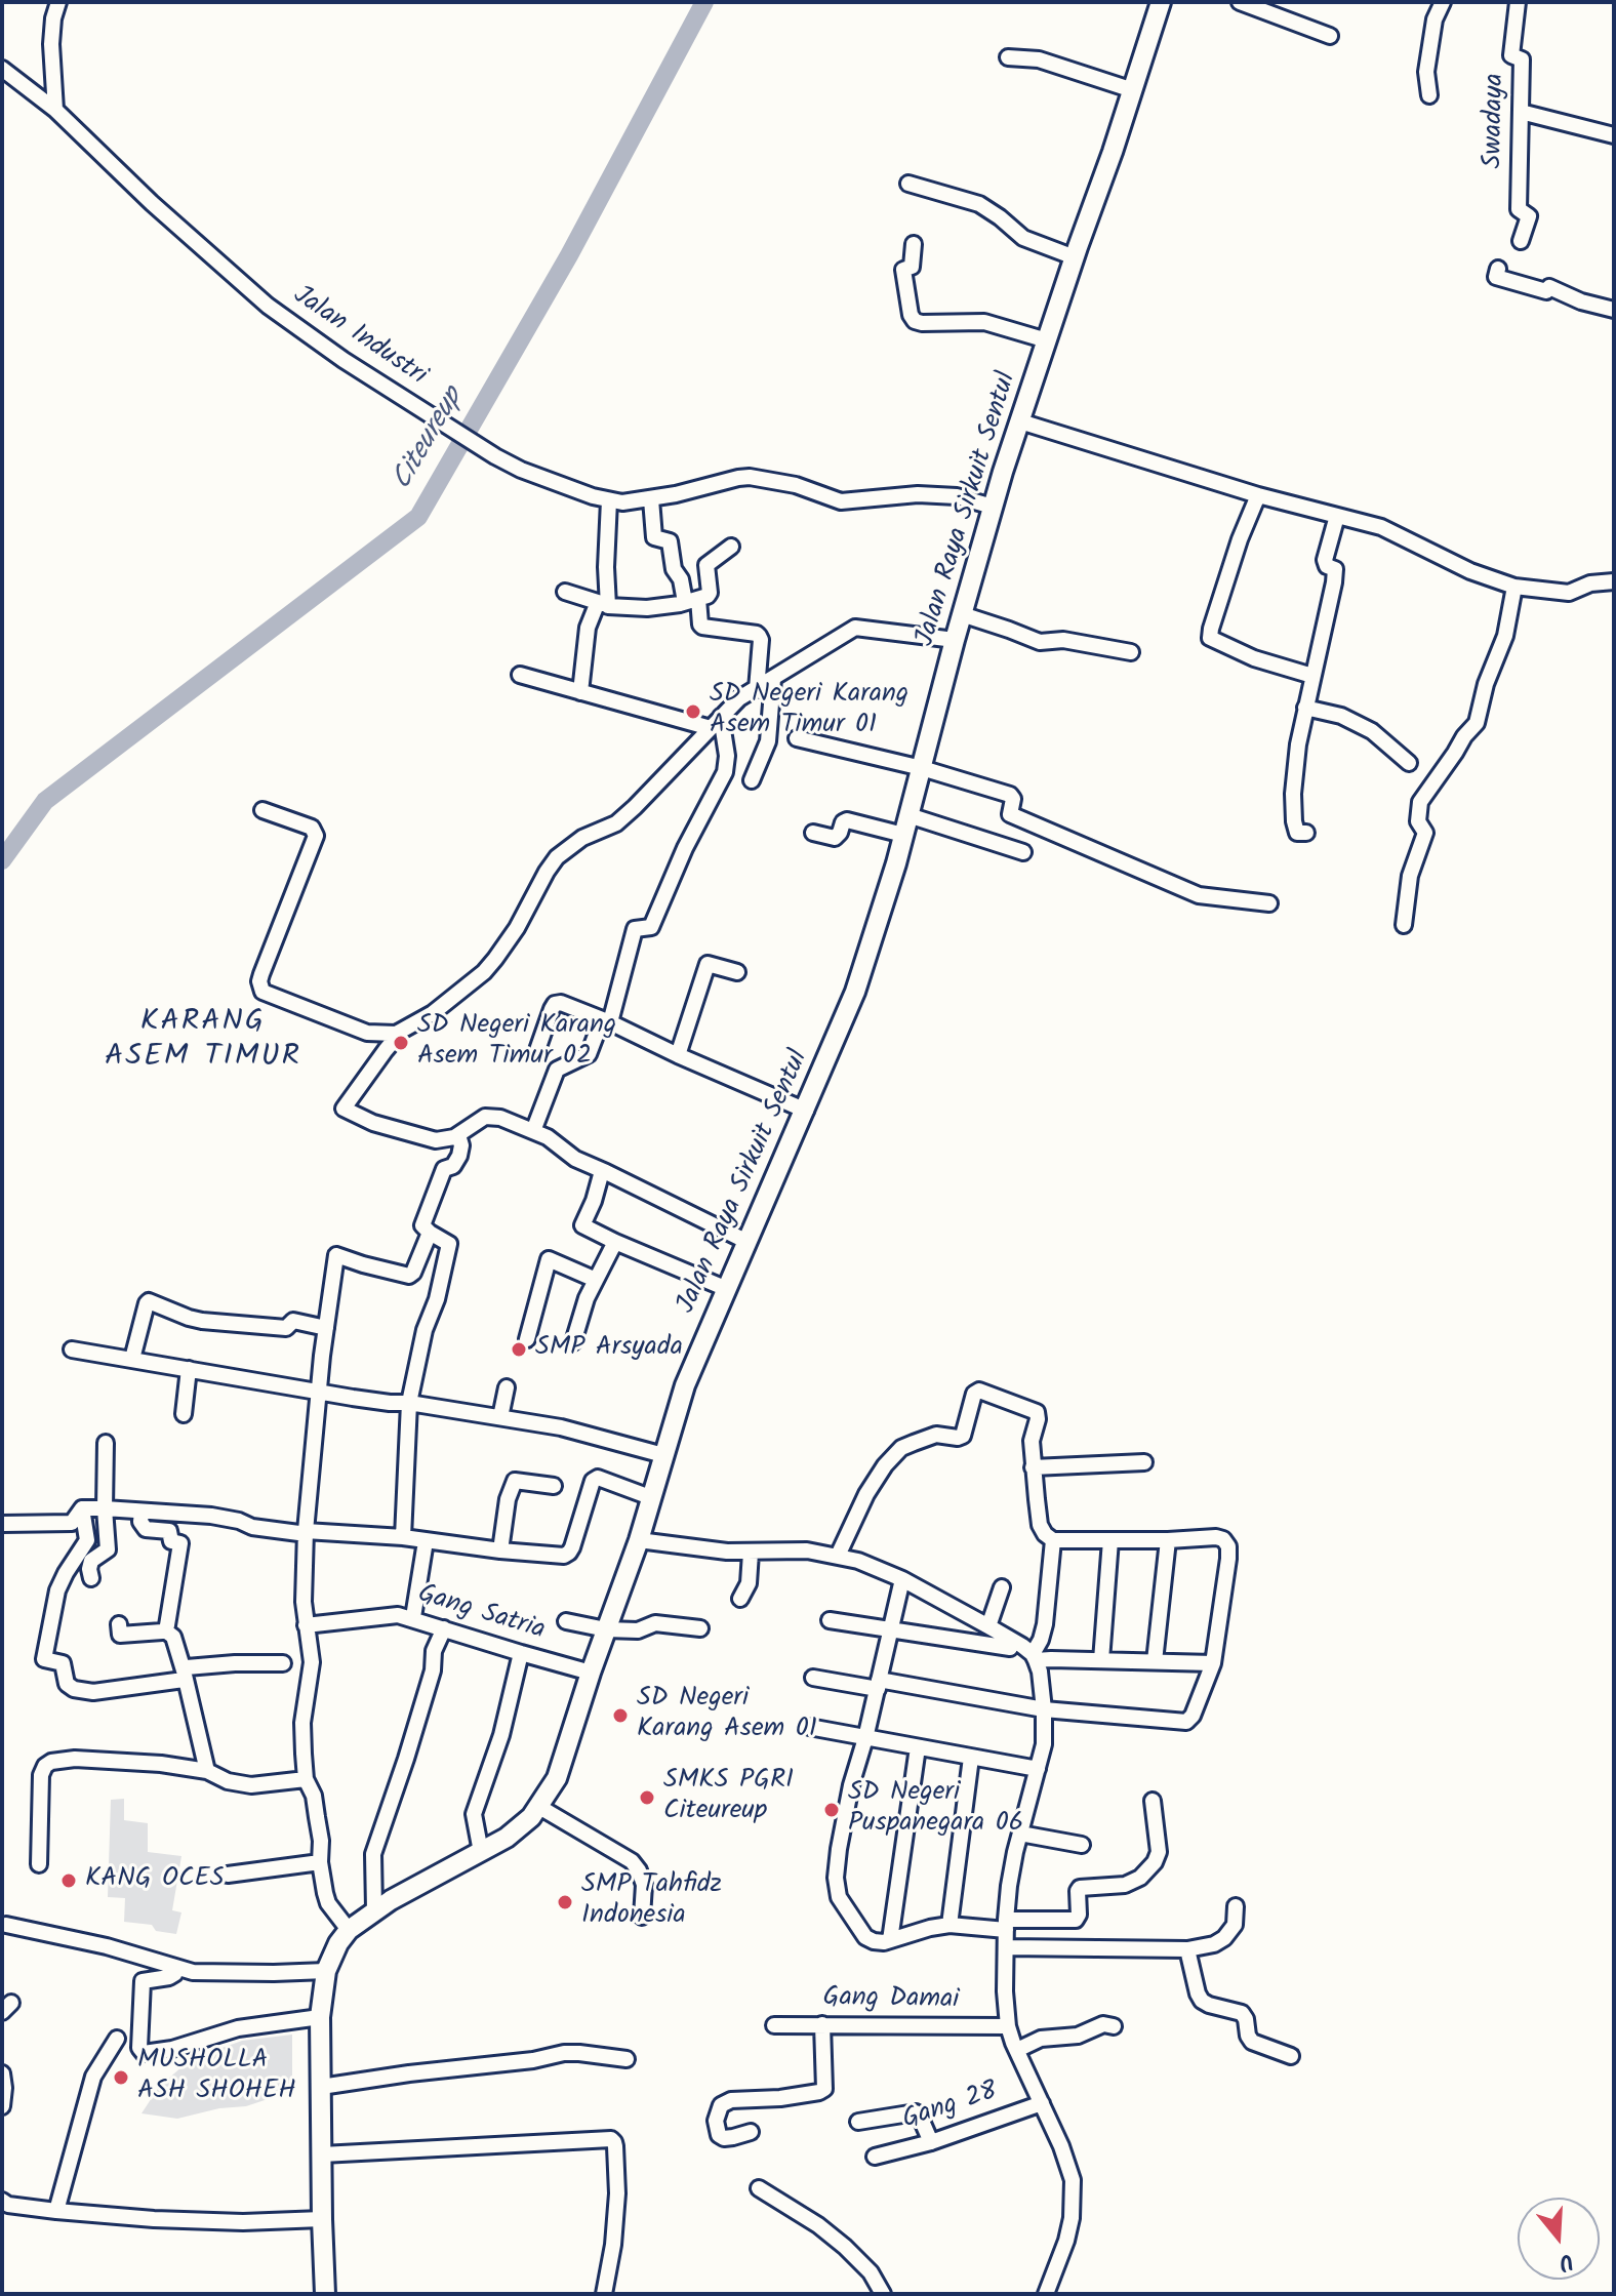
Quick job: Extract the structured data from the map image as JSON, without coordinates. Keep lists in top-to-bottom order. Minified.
{"streets":{"main road":["Jalan Raya Sirkuit Sentul"],"street":["Swadaya","Jalan Industri","Gang Satria","Gang Damai","Gang 28"]},"crossings":[["Jalan Industri","Jalan Raya Sirkuit Sentul"],["Jalan Raya Sirkuit Sentul","Gang Satria"]],"districts":["KARANG ASEM TIMUR"],"water":["Citeureup"],"places":["SD Negeri Karang Asem Timur 01","SD Negeri Karang Asem Timur 02","SMP Arsyada","SD Negeri Karang Asem 01","SMKS PGRI Citeureup","SD Negeri Puspanegara 06","KANG OCES","SMP Tahfidz Indonesia","MUSHOLLA ASH SHOHEH"],"north":"bottom"}
